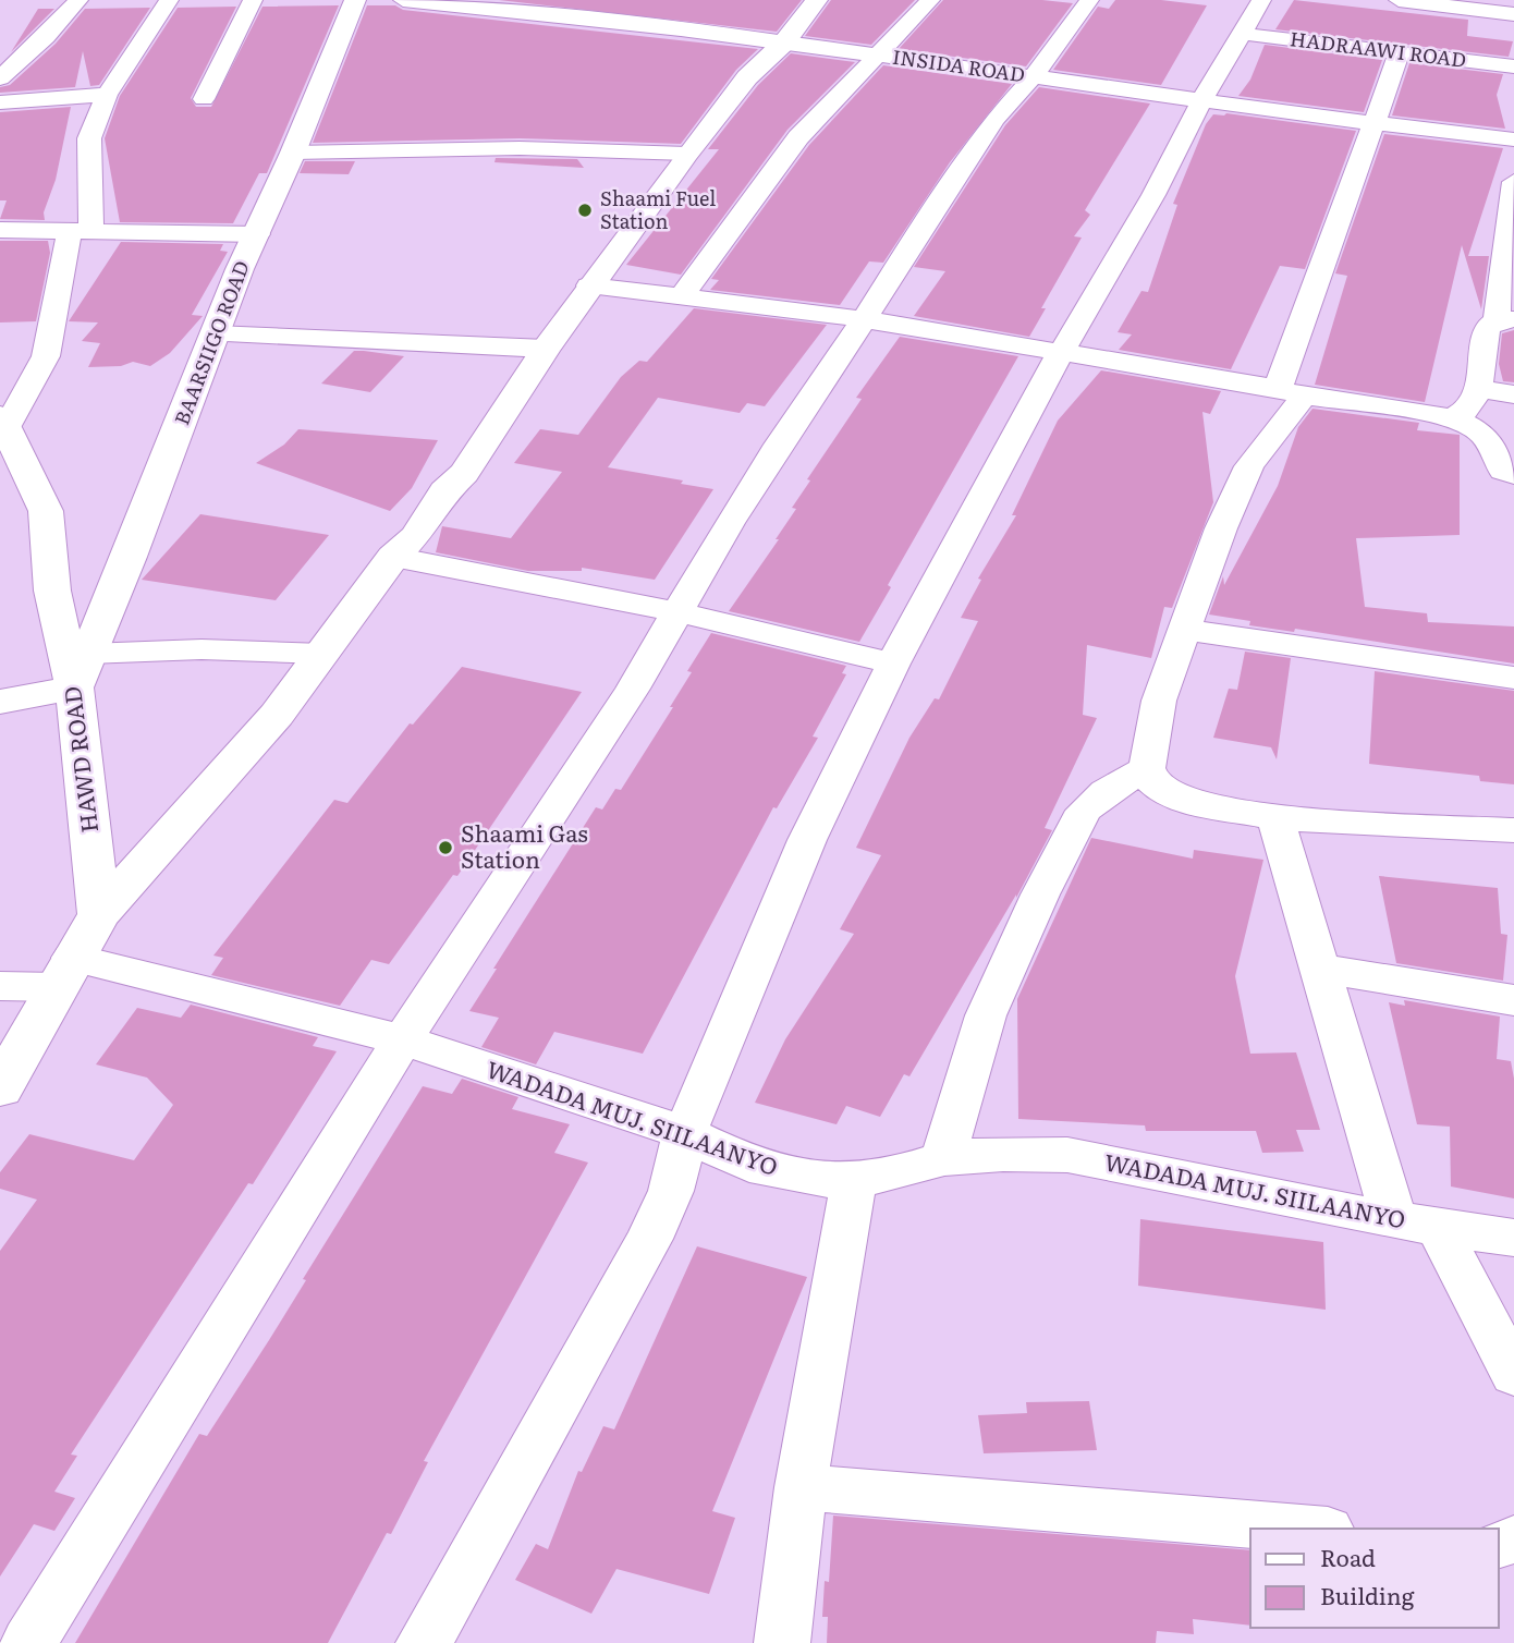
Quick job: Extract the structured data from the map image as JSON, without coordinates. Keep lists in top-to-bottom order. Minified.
{"streets":{"street":["HADRAAWI ROAD","INSIDA ROAD","BAARSIIGO ROAD","HAWD ROAD","WADADA MUJ. SIILAANYO"]},"crossings":[["BAARSIIGO ROAD","HAWD ROAD"]],"places":["Shaami Fuel Station","Shaami Gas Station"],"legend":["Road","Building"]}
